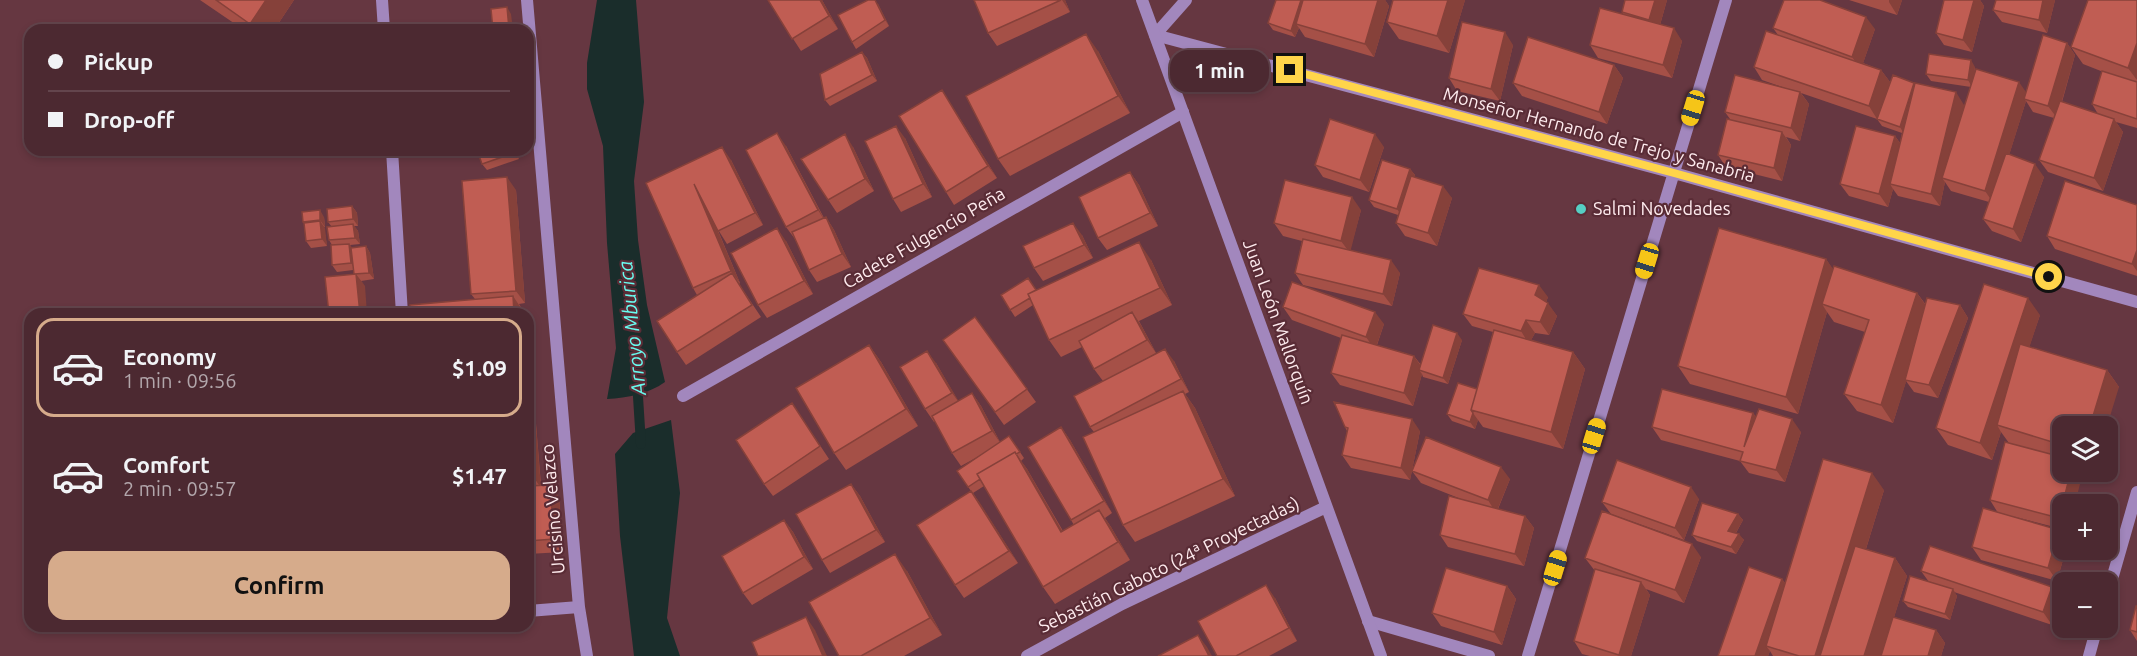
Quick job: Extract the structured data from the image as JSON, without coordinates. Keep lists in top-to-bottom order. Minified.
{"streets":{"street":["Monseñor Hernando de Trejo y Sanabria","Cadete Fulgencio Peña","Juan León Mallorquín","Urcisino Velazco","Sebastián Gaboto (24ª Proyectadas)"]},"crossings":[["Monseñor Hernando de Trejo y Sanabria","Juan León Mallorquín"],["Cadete Fulgencio Peña","Juan León Mallorquín"],["Juan León Mallorquín","Sebastián Gaboto (24ª Proyectadas)"]],"water":["Arroyo Mburica"],"places":["Salmi Novedades"],"page":{"banner":["Pickup","Drop-off"],"bubble":"1 min","list":[{"name":"Economy","note":"1 min · 09:56","value":"$1.09"},{"name":"Comfort","note":"2 min · 09:57","value":"$1.47"}],"map_buttons":["+","−"],"buttons":"Confirm"}}
